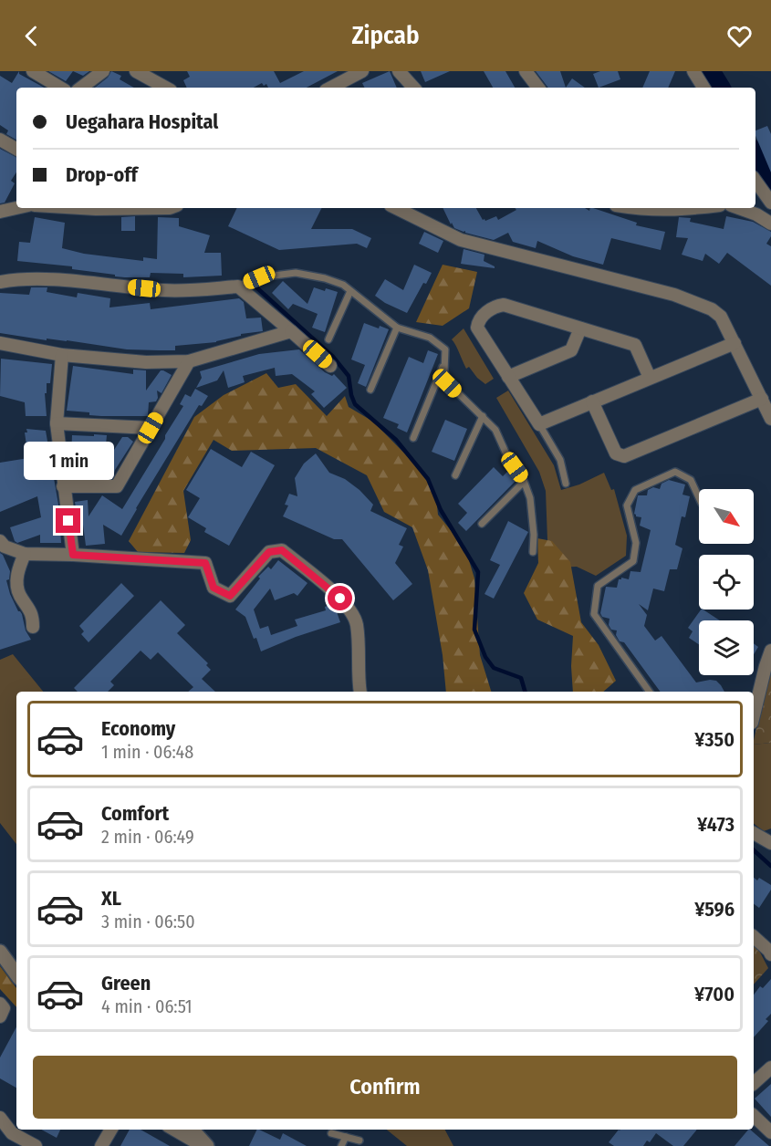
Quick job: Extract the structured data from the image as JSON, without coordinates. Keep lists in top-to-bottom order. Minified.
{"north":"bottom right","page":{"header":"Zipcab","banner":["Uegahara Hospital","Drop-off"],"bubble":"1 min","list":[{"name":"Economy","note":"1 min · 06:48","value":"¥350"},{"name":"Comfort","note":"2 min · 06:49","value":"¥473"},{"name":"XL","note":"3 min · 06:50","value":"¥596"},{"name":"Green","note":"4 min · 06:51","value":"¥700"}],"buttons":"Confirm"}}
